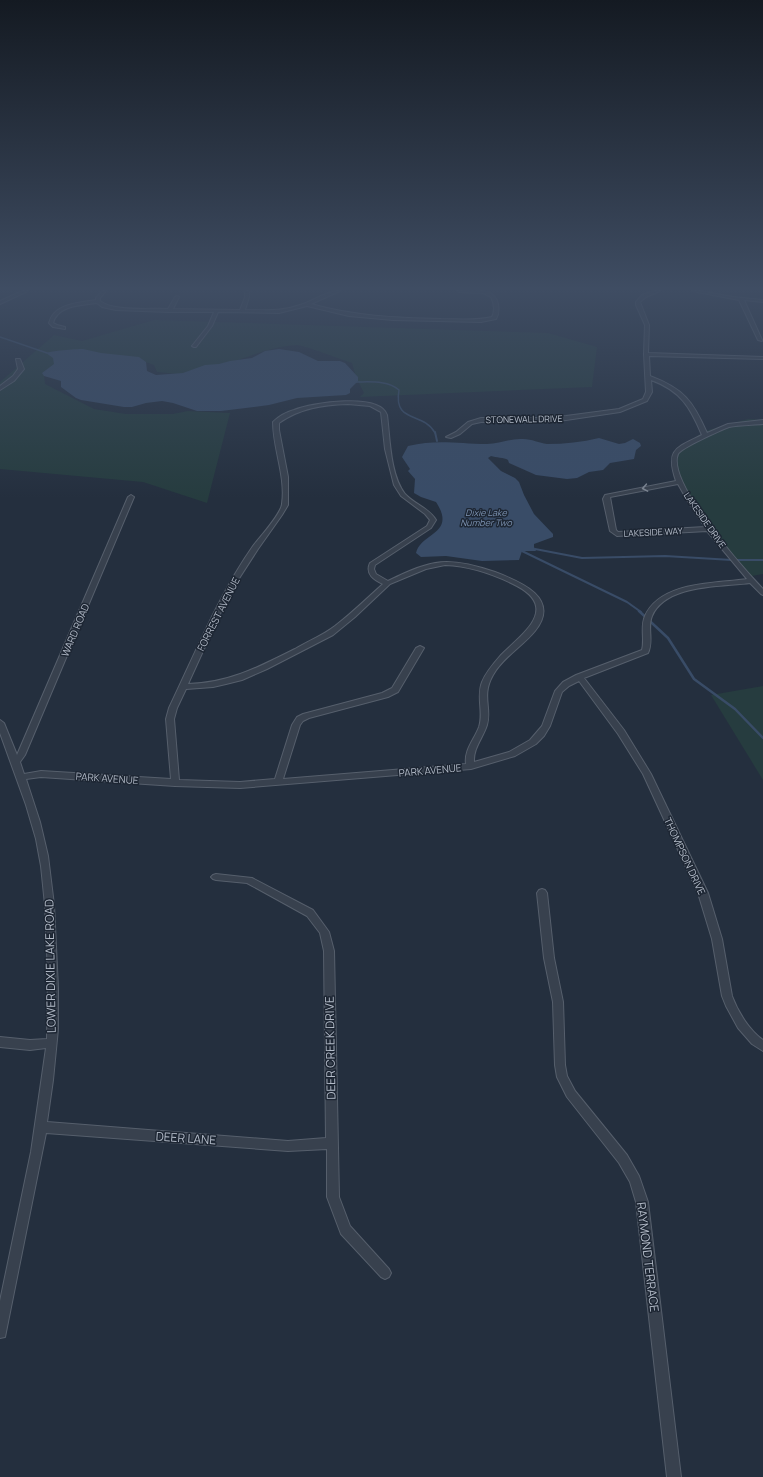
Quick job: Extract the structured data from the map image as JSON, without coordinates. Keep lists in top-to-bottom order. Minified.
{"streets":{"street":["STONEWALL DRIVE","LAKESIDE DRIVE","LAKESIDE WAY","FORREST AVENUE","WARD ROAD","PARK AVENUE","THOMPSON DRIVE","LOWER DIXIE LAKE ROAD","DEER CREEK DRIVE","DEER LANE","RAYMOND TERRACE"]},"crossings":[["LAKESIDE DRIVE","LAKESIDE WAY"],["LAKESIDE DRIVE","PARK AVENUE"],["FORREST AVENUE","PARK AVENUE"],["WARD ROAD","LOWER DIXIE LAKE ROAD"],["PARK AVENUE","THOMPSON DRIVE"],["PARK AVENUE","LOWER DIXIE LAKE ROAD"],["LOWER DIXIE LAKE ROAD","DEER LANE"],["DEER CREEK DRIVE","DEER LANE"]],"water":["Dixie Lake Number Two"]}
